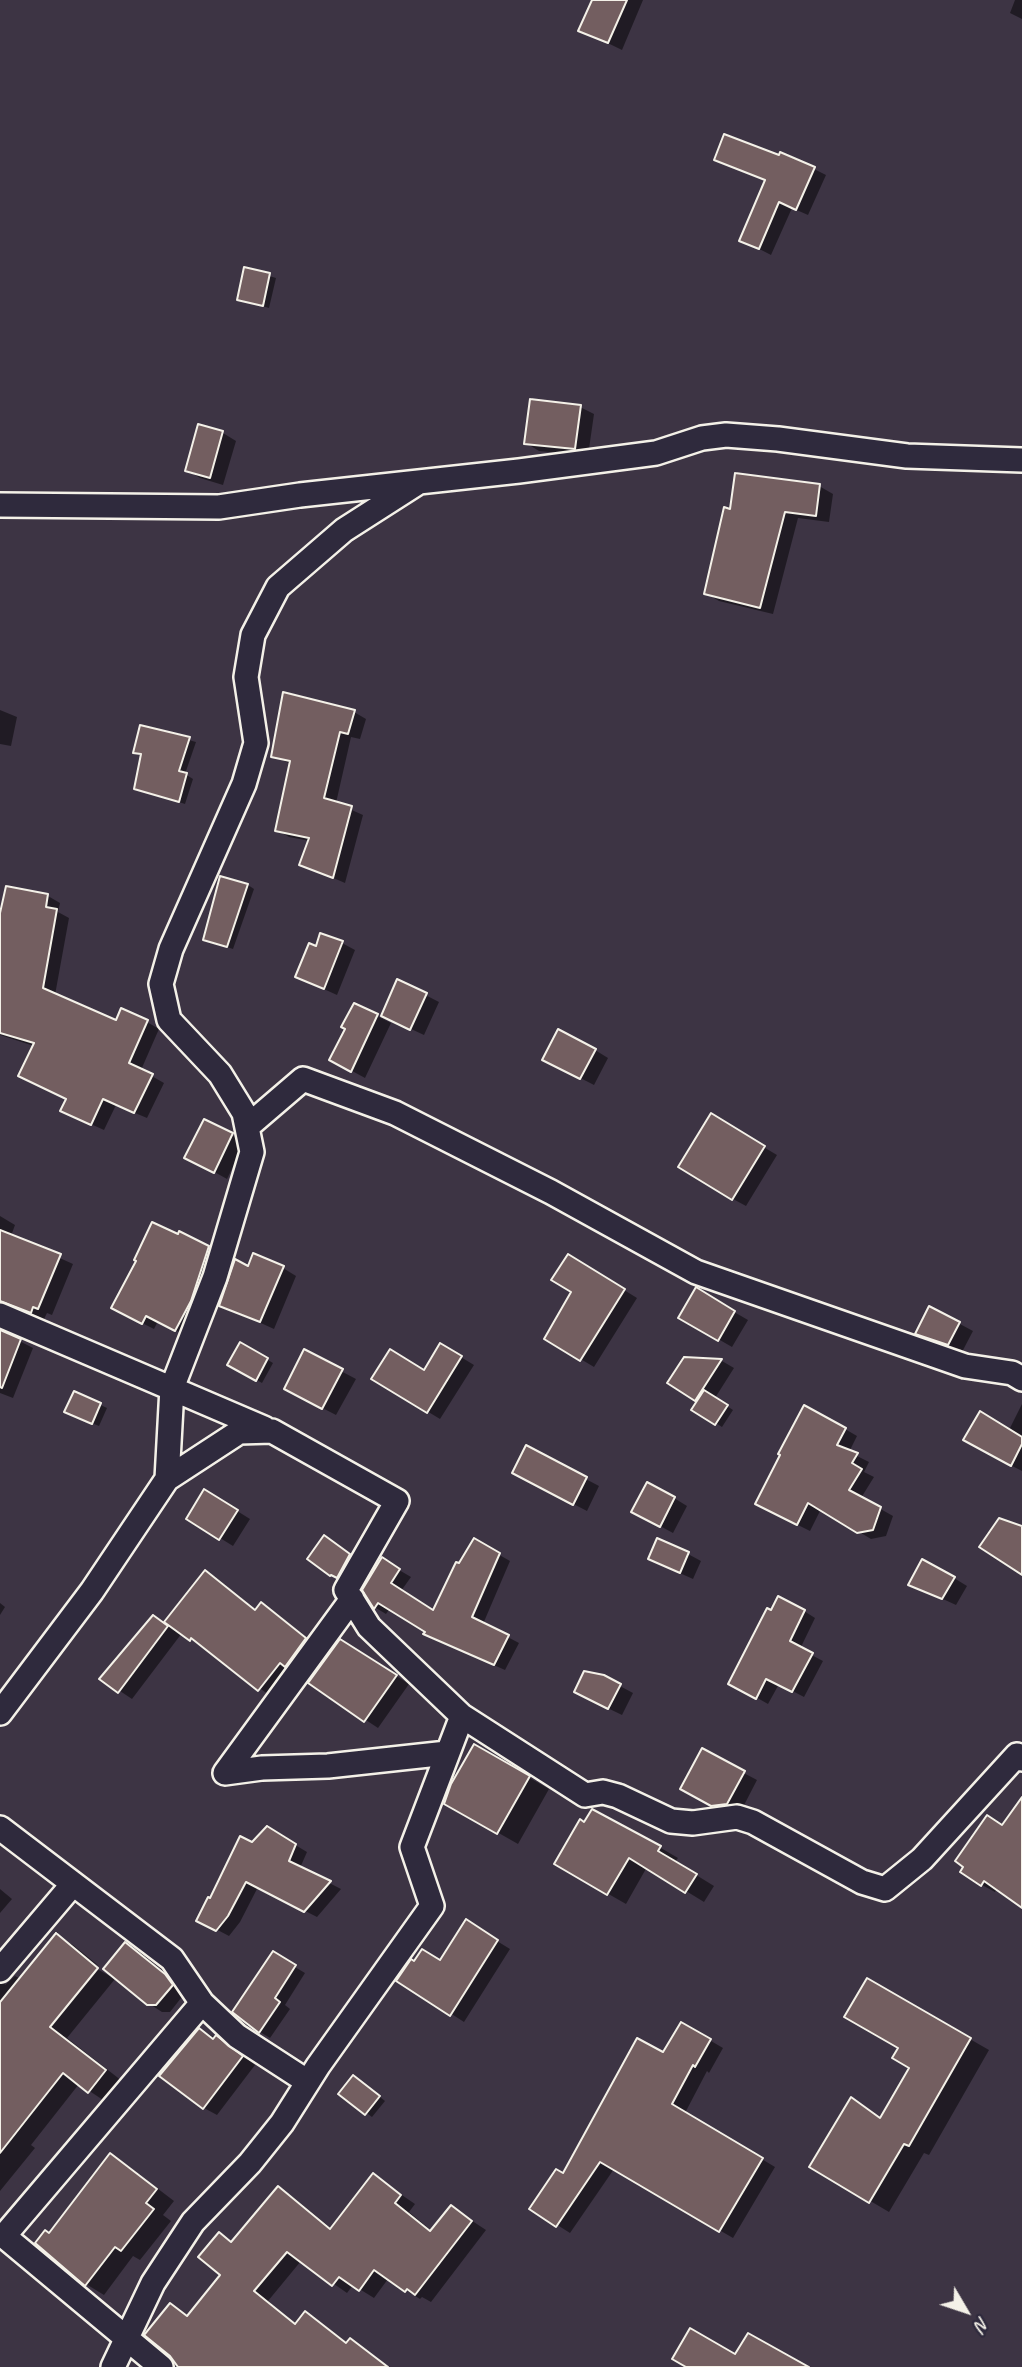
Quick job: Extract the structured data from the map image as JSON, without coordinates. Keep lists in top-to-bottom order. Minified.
{"north":"bottom right"}
